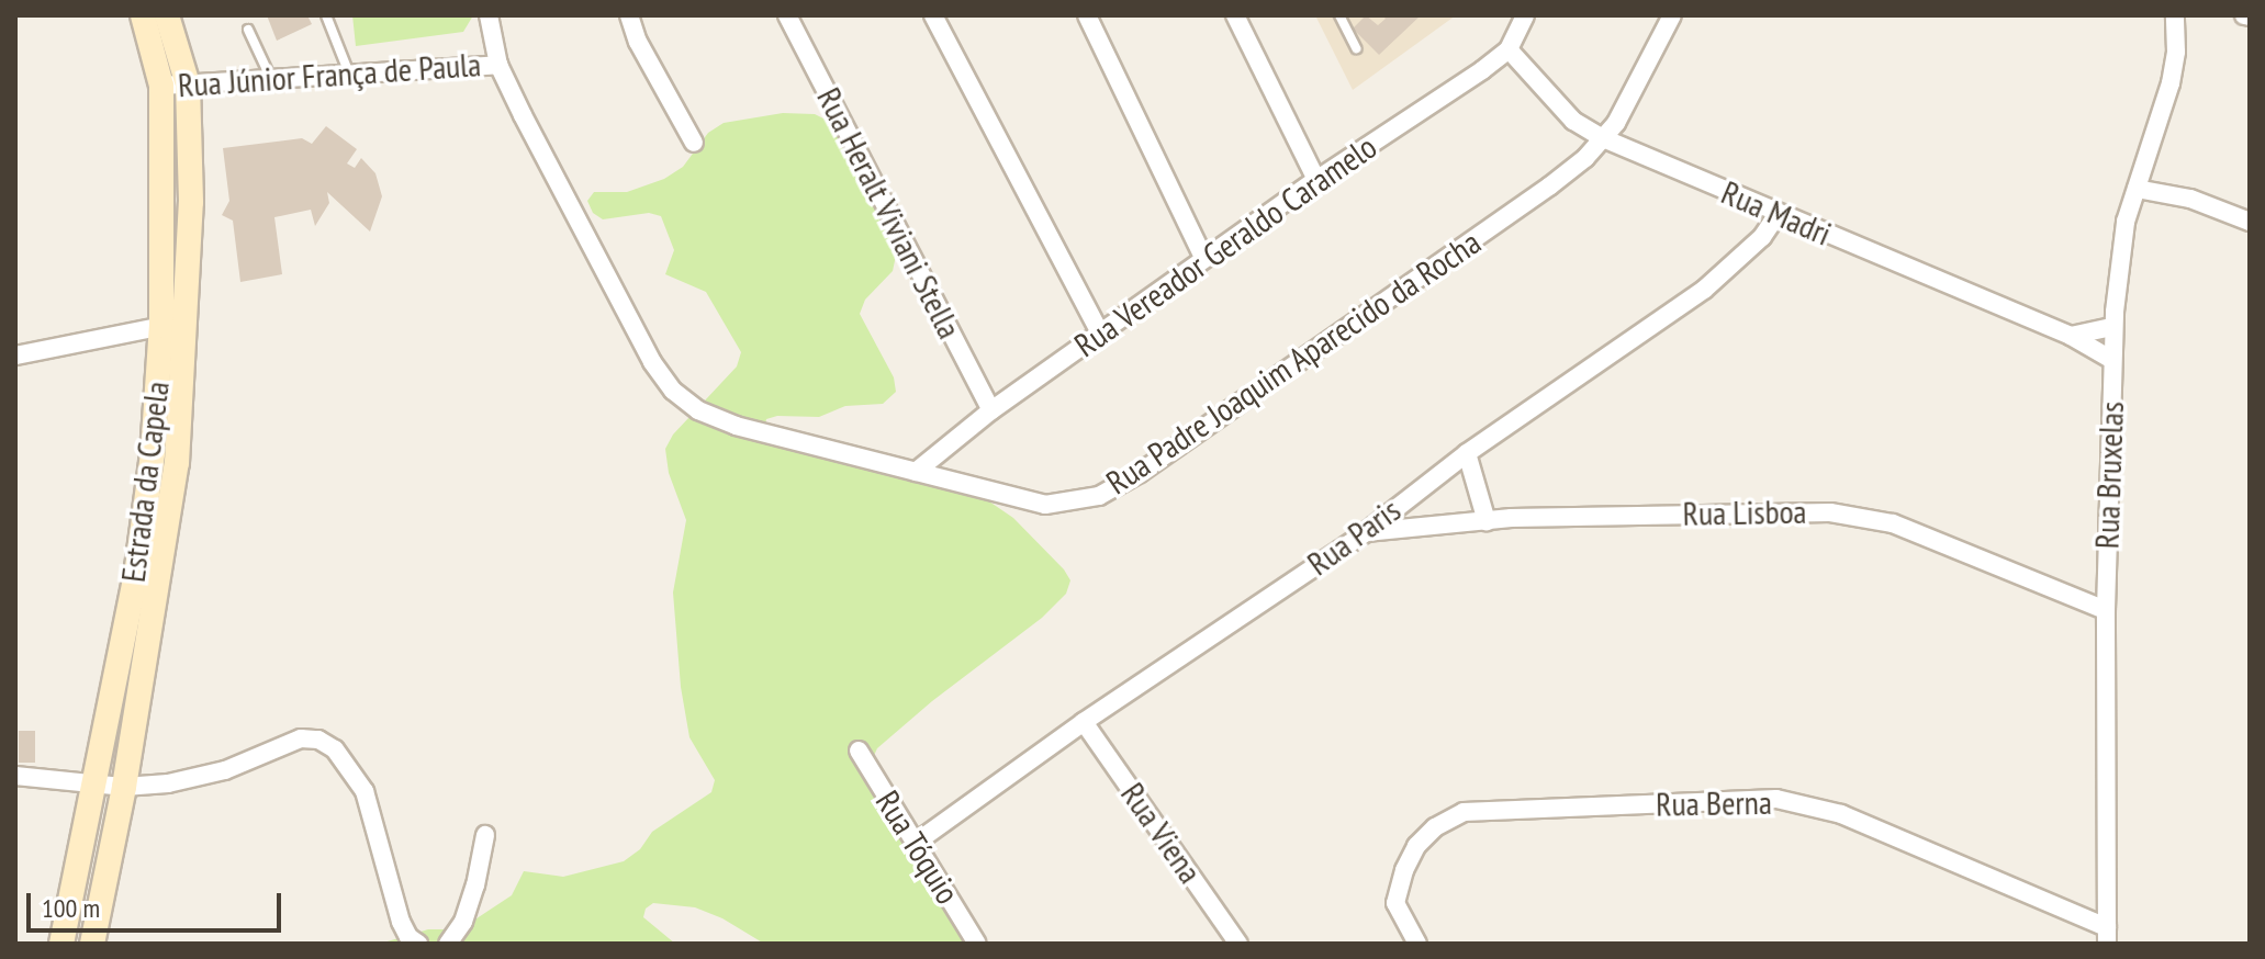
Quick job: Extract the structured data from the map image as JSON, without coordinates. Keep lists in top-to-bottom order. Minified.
{"streets":{"main road":["Estrada da Capela"],"street":["Rua Júnior França de Paula","Rua Heralt Viviani Stella","Rua Madri","Rua Vereador Geraldo Caramelo","Rua Padre Joaquim Aparecido da Rocha","Rua Bruxelas","Rua Lisboa","Rua Paris","Rua Berna","Rua Viena","Rua Tóquio"]},"crossings":[["Rua Júnior França de Paula","Rua Padre Joaquim Aparecido da Rocha"],["Rua Júnior França de Paula","Estrada da Capela"],["Rua Heralt Viviani Stella","Rua Vereador Geraldo Caramelo"],["Rua Madri","Rua Vereador Geraldo Caramelo"],["Rua Madri","Rua Padre Joaquim Aparecido da Rocha"],["Rua Madri","Rua Bruxelas"],["Rua Madri","Rua Paris"],["Rua Vereador Geraldo Caramelo","Rua Padre Joaquim Aparecido da Rocha"],["Rua Bruxelas","Rua Lisboa"],["Rua Bruxelas","Rua Berna"],["Rua Lisboa","Rua Paris"],["Rua Paris","Rua Viena"],["Rua Paris","Rua Tóquio"]],"scale_bar":"100 m"}
